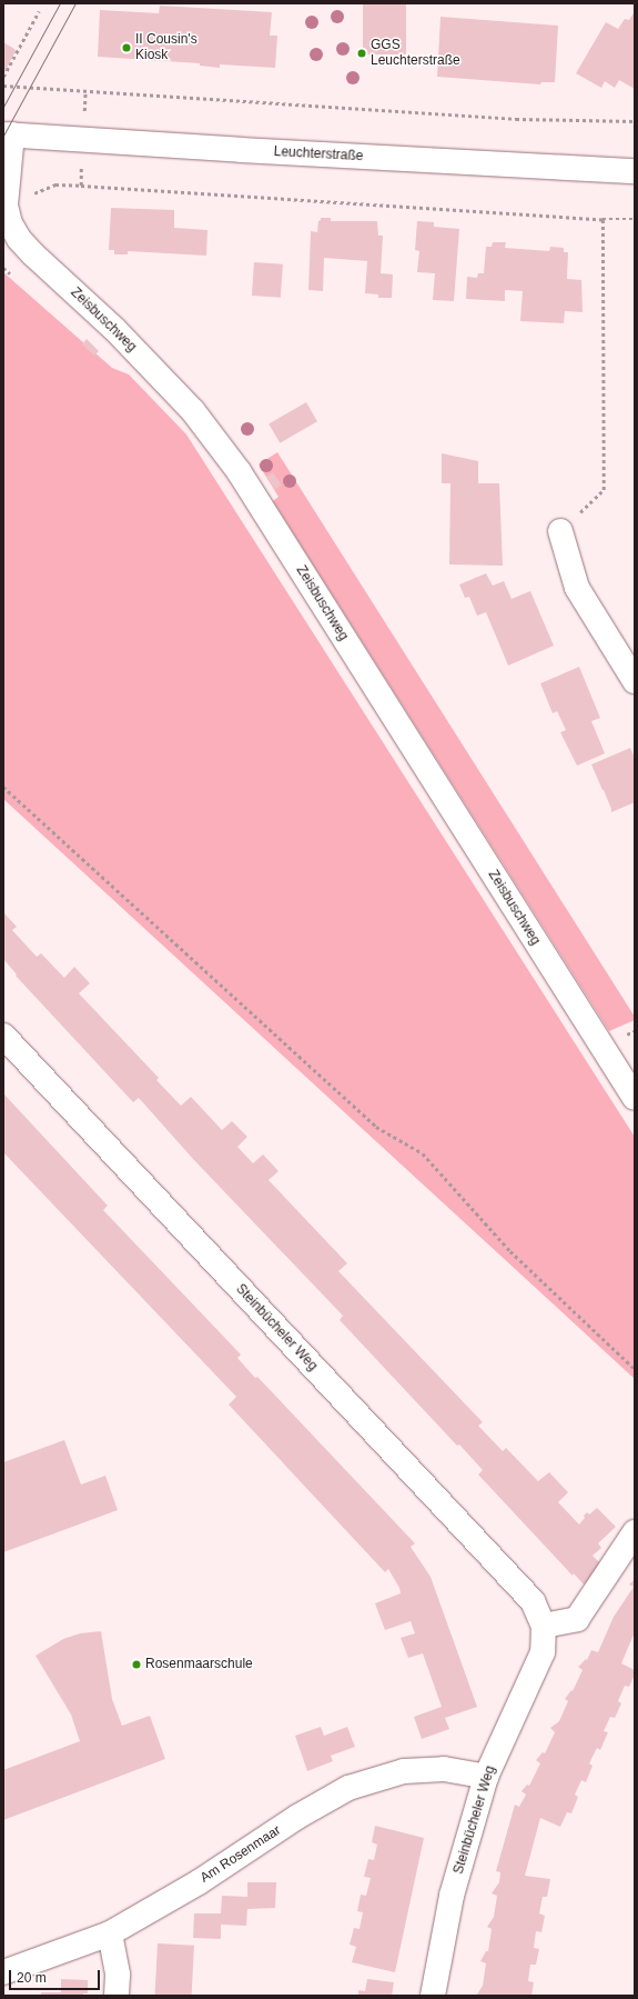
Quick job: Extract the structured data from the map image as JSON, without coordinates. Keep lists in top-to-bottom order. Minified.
{"streets":{"street":["Leuchterstraße","Zeisbuschweg","Steinbücheler Weg","Am Rosenmaar"]},"crossings":[["Leuchterstraße","Zeisbuschweg"],["Steinbücheler Weg","Am Rosenmaar"]],"places":["II Cousin's Kiosk","GGS Leuchterstraße","Rosenmaarschule"],"scale_bar":"20 m"}
